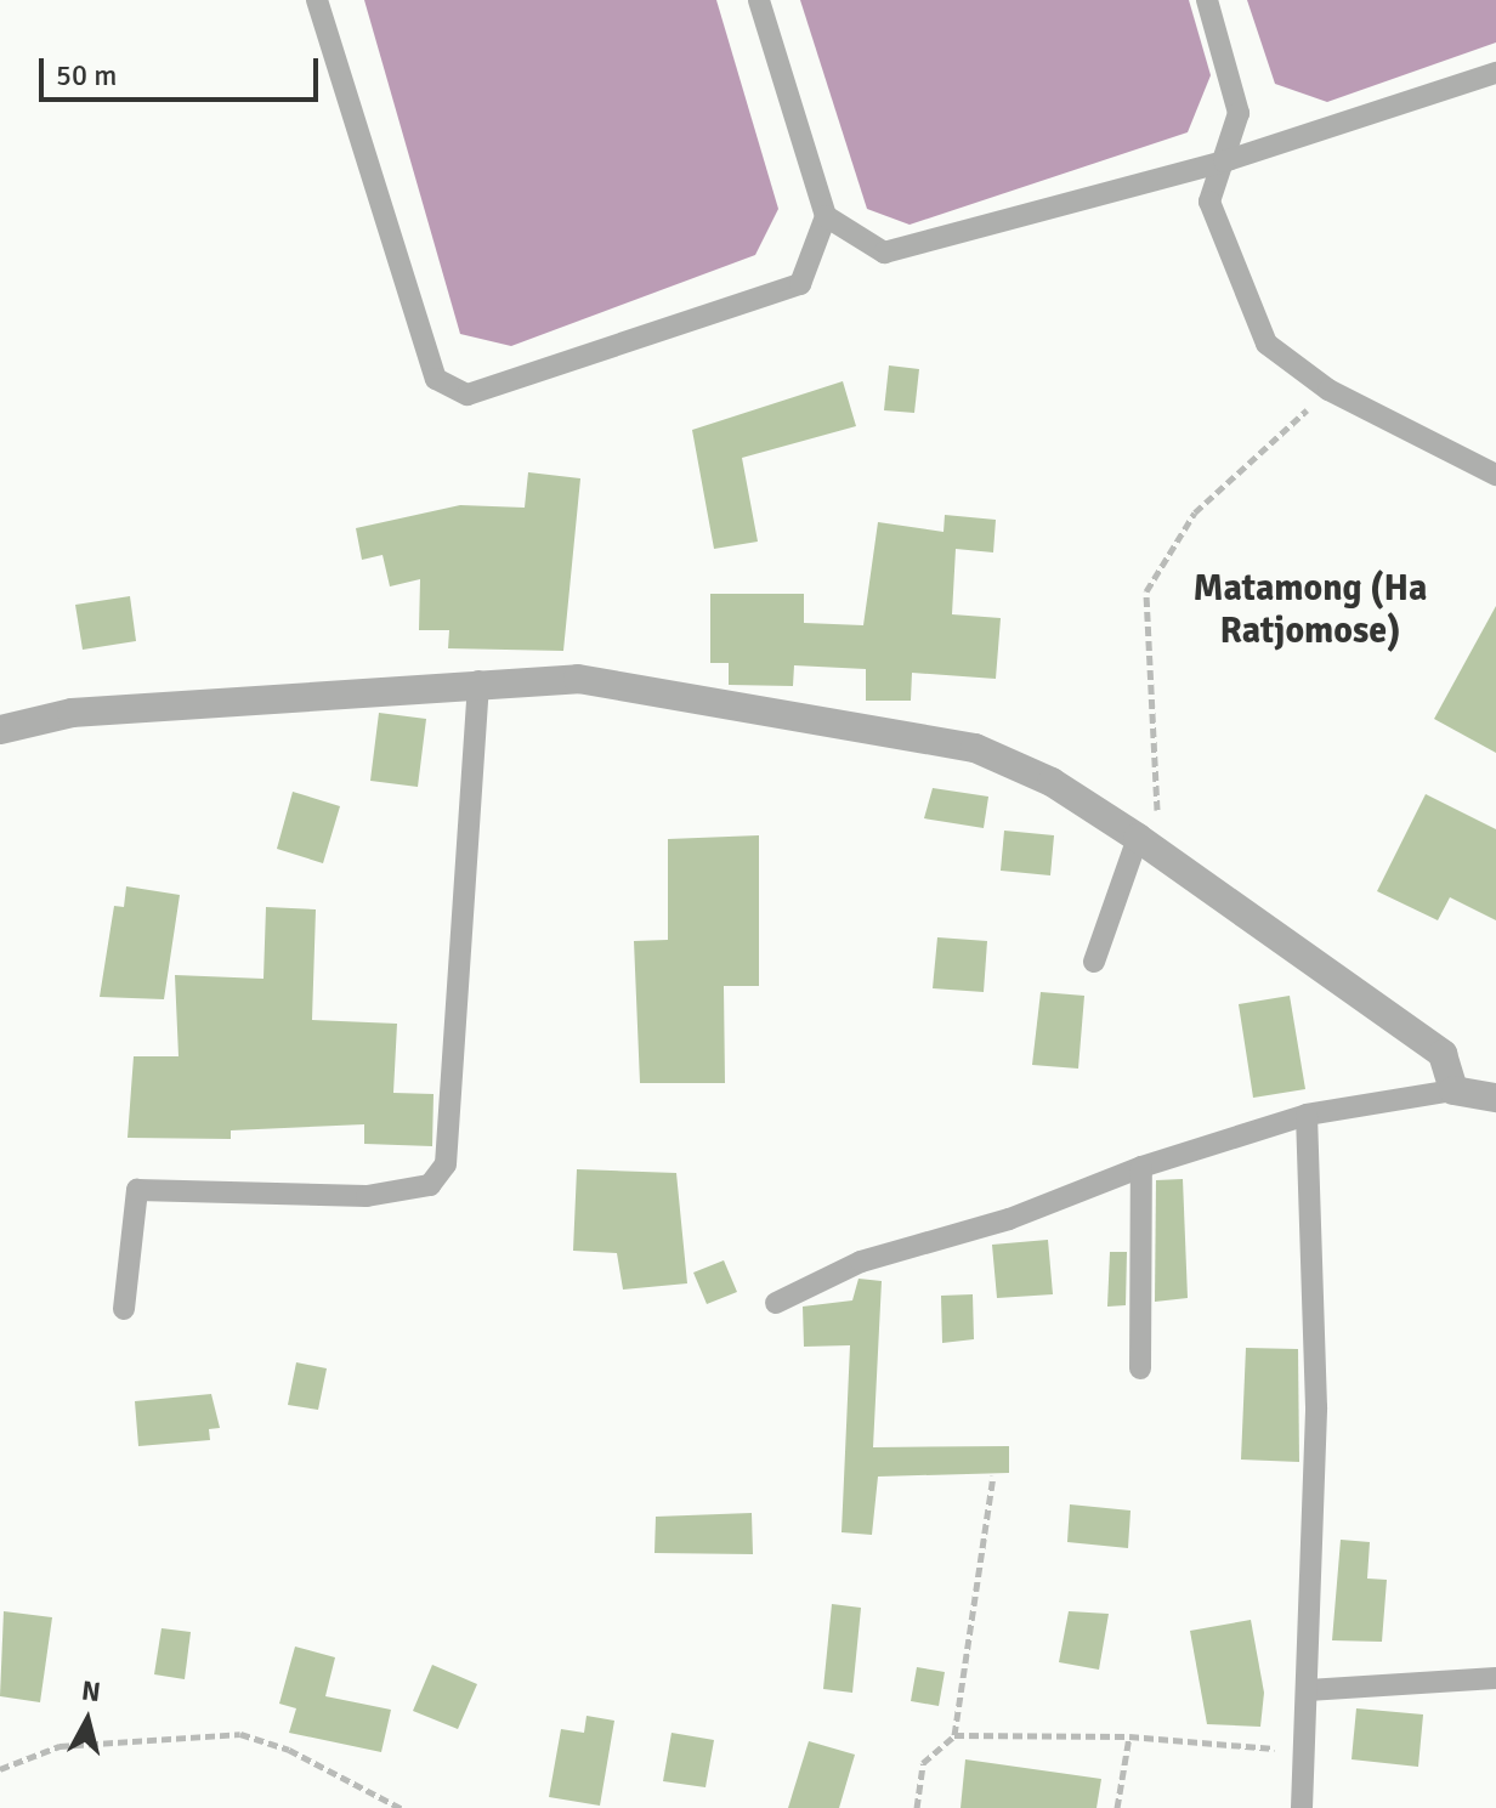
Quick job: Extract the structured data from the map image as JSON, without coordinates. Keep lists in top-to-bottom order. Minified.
{"districts":["Matamong (Ha Ratjomose)"],"scale_bar":"50 m","north":"top"}
